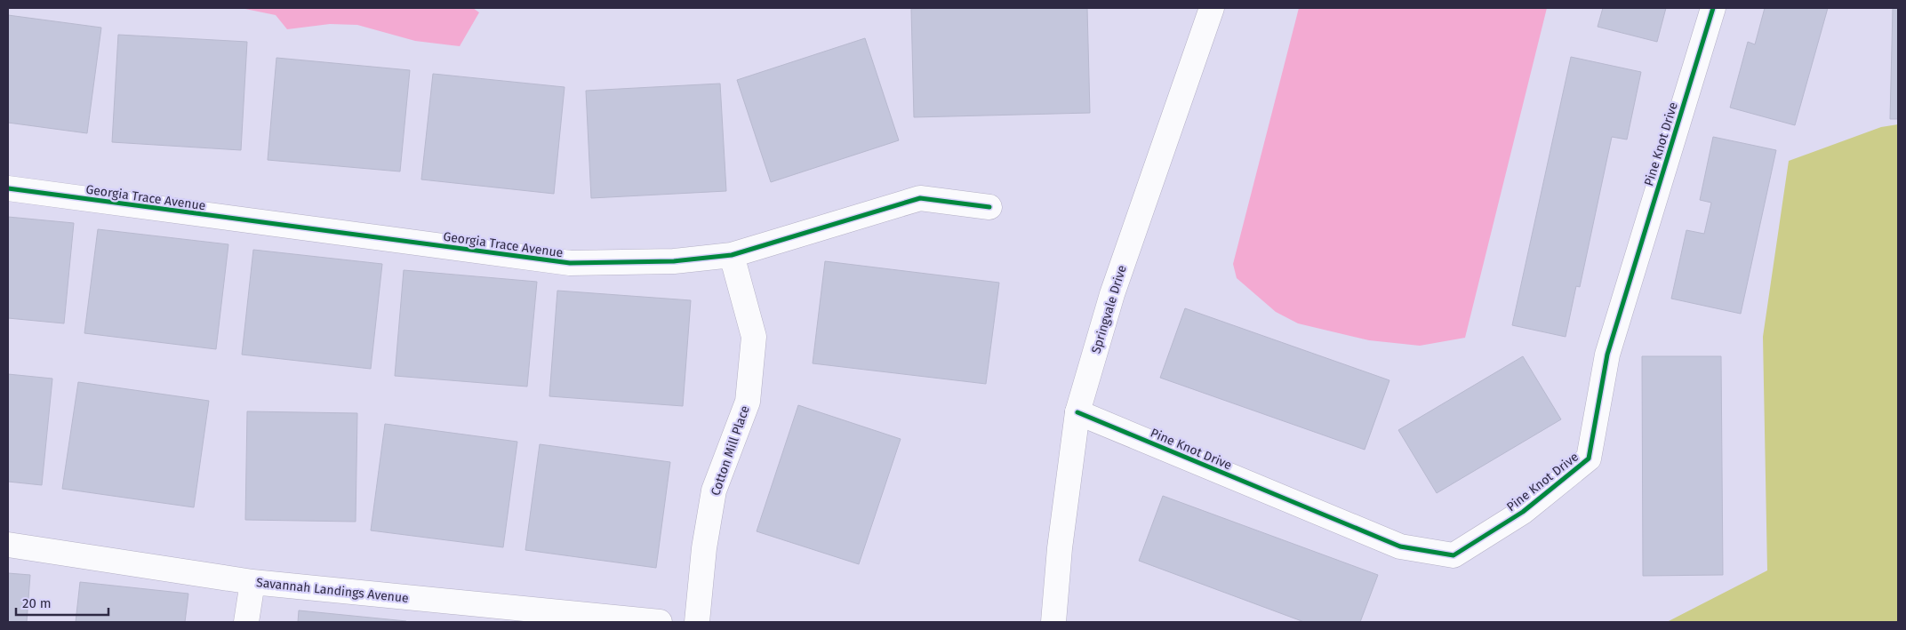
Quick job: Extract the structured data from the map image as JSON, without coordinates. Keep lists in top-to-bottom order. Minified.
{"streets":{"street":["Pine Knot Drive","Georgia Trace Avenue","Springvale Drive","Cotton Mill Place","Savannah Landings Avenue"]},"crossings":[["Pine Knot Drive","Springvale Drive"],["Georgia Trace Avenue","Cotton Mill Place"]],"scale_bar":"20 m"}
